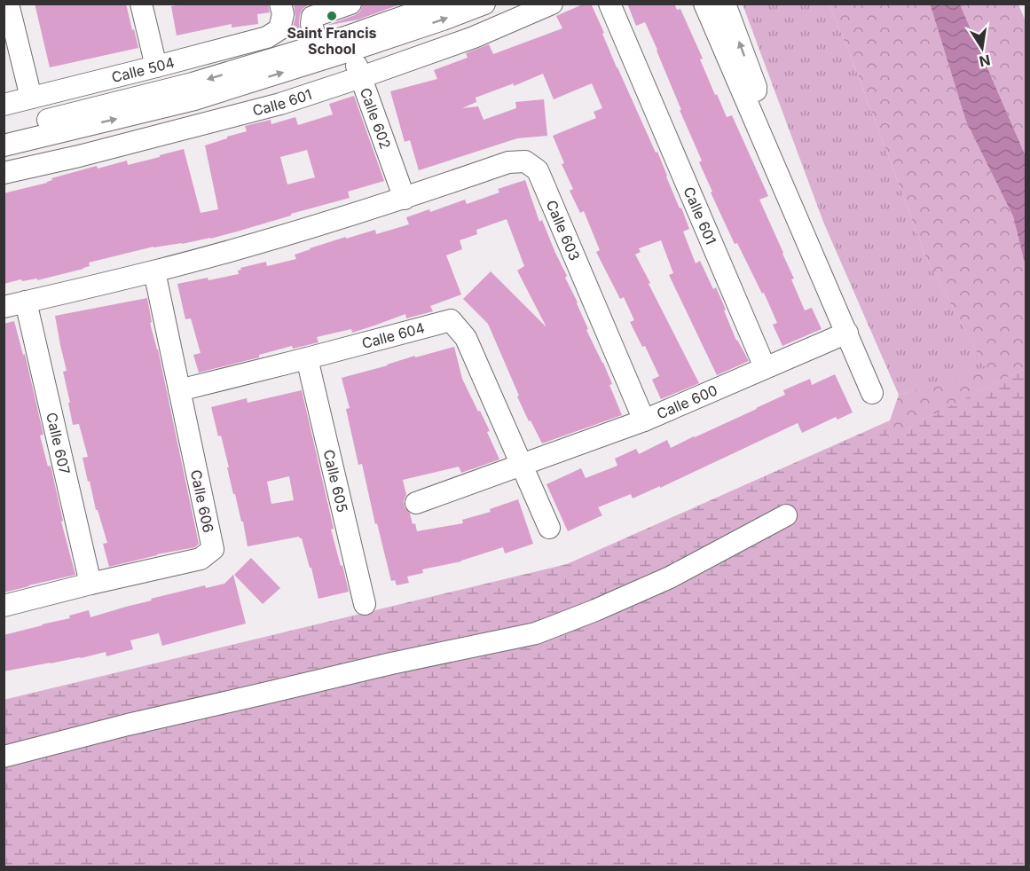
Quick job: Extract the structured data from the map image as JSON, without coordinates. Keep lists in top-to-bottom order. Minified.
{"streets":{"street":["Calle 504","Calle 601","Calle 602","Calle 603","Calle 604","Calle 600","Calle 607","Calle 605","Calle 606"]},"crossings":[["Calle 601","Calle 602"],["Calle 601","Calle 600"],["Calle 602","Calle 603"],["Calle 603","Calle 600"],["Calle 604","Calle 600"],["Calle 604","Calle 605"],["Calle 604","Calle 606"],["Calle 607","Calle 606"]],"places":["Saint Francis School"],"north":"bottom"}
